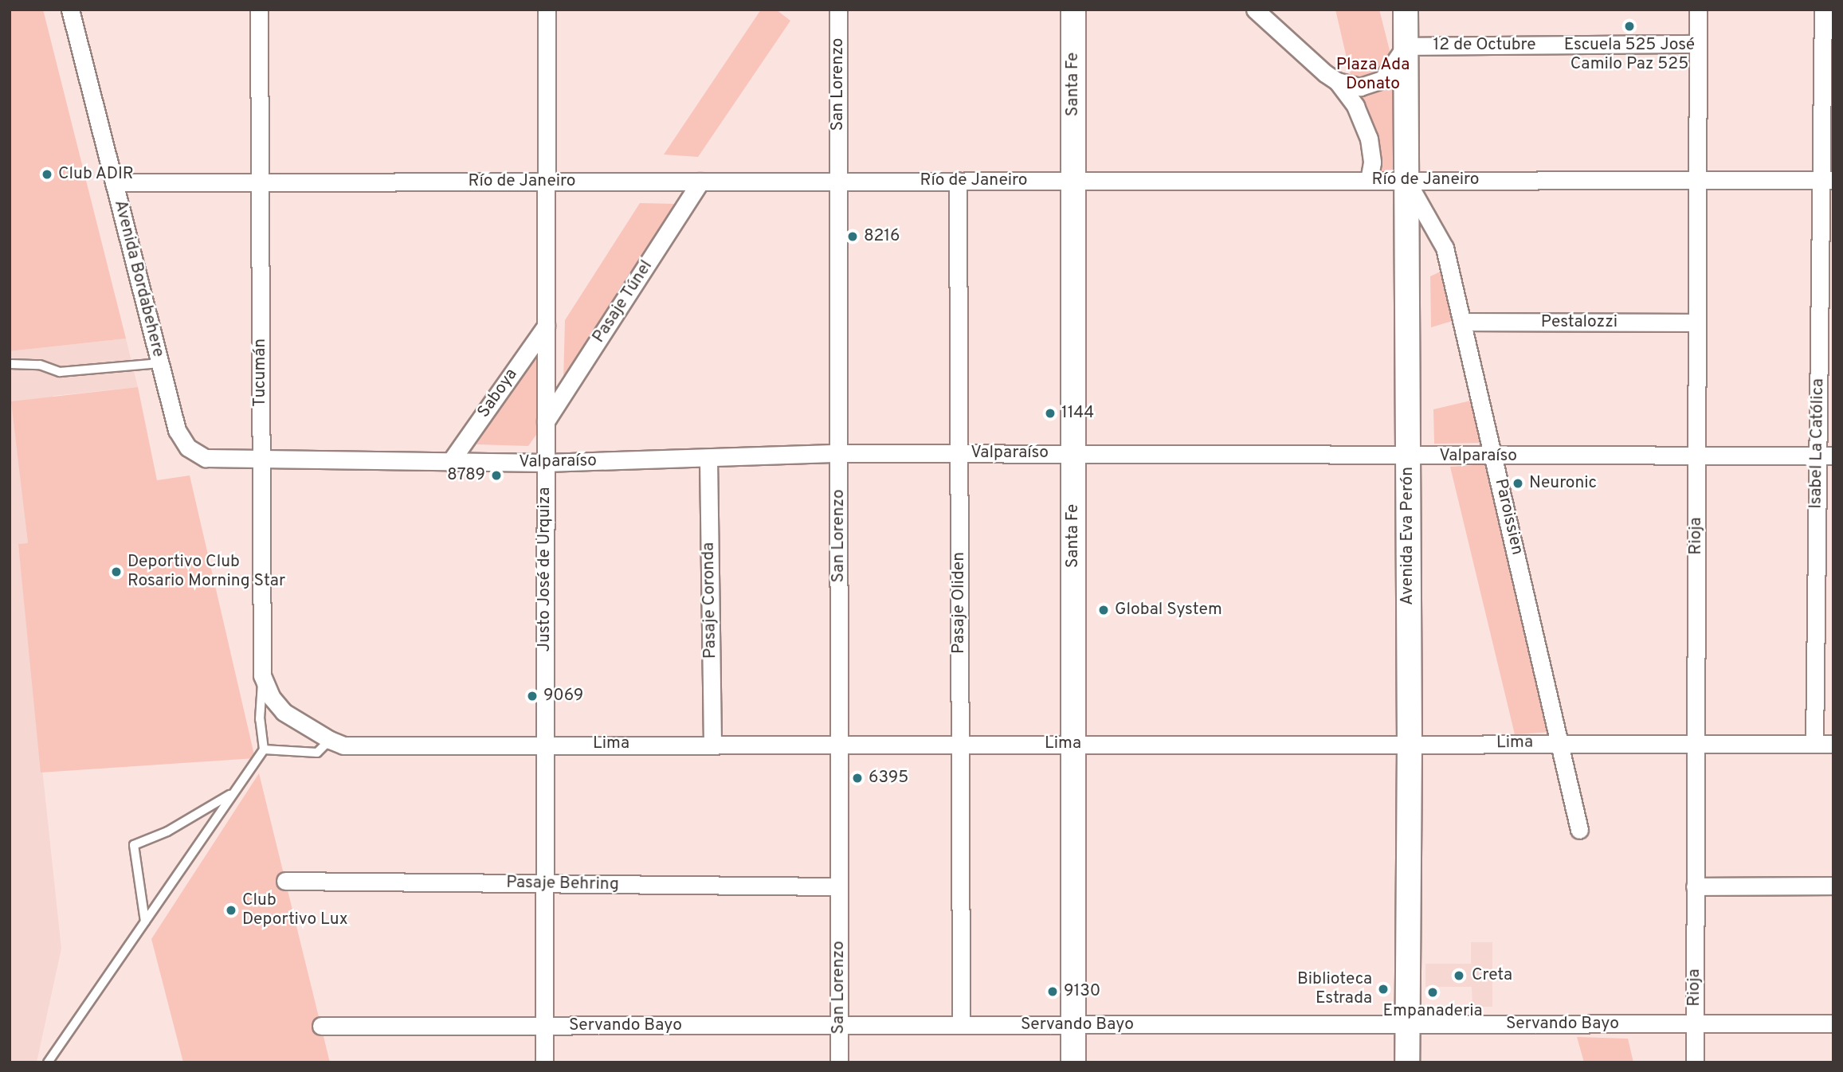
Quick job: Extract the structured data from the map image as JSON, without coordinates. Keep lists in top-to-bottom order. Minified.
{"streets":{"main road":["Santa Fe","Avenida Eva Perón"],"street":["12 de Octubre","San Lorenzo","Río de Janeiro","Avenida Bordabehere","Pasaje Túnel","Pestalozzi","Tucumán","Saboya","Isabel La Católica","Valparaíso","Paroissien","Rioja","Justo José de Urquiza","Pasaje Coronda","Pasaje Oliden","Lima","Pasaje Behring","Servando Bayo"]},"crossings":[["12 de Octubre","Avenida Eva Perón"],["12 de Octubre","Rioja"],["San Lorenzo","Río de Janeiro"],["San Lorenzo","Valparaíso"],["San Lorenzo","Lima"],["San Lorenzo","Pasaje Behring"],["San Lorenzo","Servando Bayo"],["Santa Fe","Río de Janeiro"],["Santa Fe","Valparaíso"],["Santa Fe","Lima"],["Santa Fe","Servando Bayo"],["Río de Janeiro","Avenida Bordabehere"],["Río de Janeiro","Pasaje Túnel"],["Río de Janeiro","Tucumán"],["Río de Janeiro","Isabel La Católica"],["Río de Janeiro","Paroissien"],["Río de Janeiro","Avenida Eva Perón"],["Río de Janeiro","Rioja"],["Río de Janeiro","Justo José de Urquiza"],["Río de Janeiro","Pasaje Oliden"],["Avenida Bordabehere","Valparaíso"],["Pasaje Túnel","Justo José de Urquiza"],["Pestalozzi","Paroissien"],["Pestalozzi","Rioja"],["Tucumán","Valparaíso"],["Tucumán","Lima"],["Saboya","Valparaíso"],["Saboya","Justo José de Urquiza"],["Isabel La Católica","Valparaíso"],["Isabel La Católica","Lima"],["Valparaíso","Paroissien"],["Valparaíso","Avenida Eva Perón"],["Valparaíso","Rioja"],["Valparaíso","Justo José de Urquiza"],["Valparaíso","Pasaje Coronda"],["Valparaíso","Pasaje Oliden"],["Paroissien","Avenida Eva Perón"],["Paroissien","Lima"],["Avenida Eva Perón","Lima"],["Avenida Eva Perón","Servando Bayo"],["Rioja","Lima"],["Rioja","Servando Bayo"],["Justo José de Urquiza","Lima"],["Justo José de Urquiza","Pasaje Behring"],["Justo José de Urquiza","Servando Bayo"],["Pasaje Coronda","Lima"],["Pasaje Oliden","Lima"],["Pasaje Oliden","Servando Bayo"]],"parks":["Plaza Ada Donato"],"places":["Escuela 525 José Camilo Paz 525","Club ADIR","8216","1144","8789","Neuronic","Deportivo Club Rosario Morning Star","Global System","9069","6395","Club Deportivo Lux","Creta","Biblioteca Estrada","9130","Empanaderia"]}
